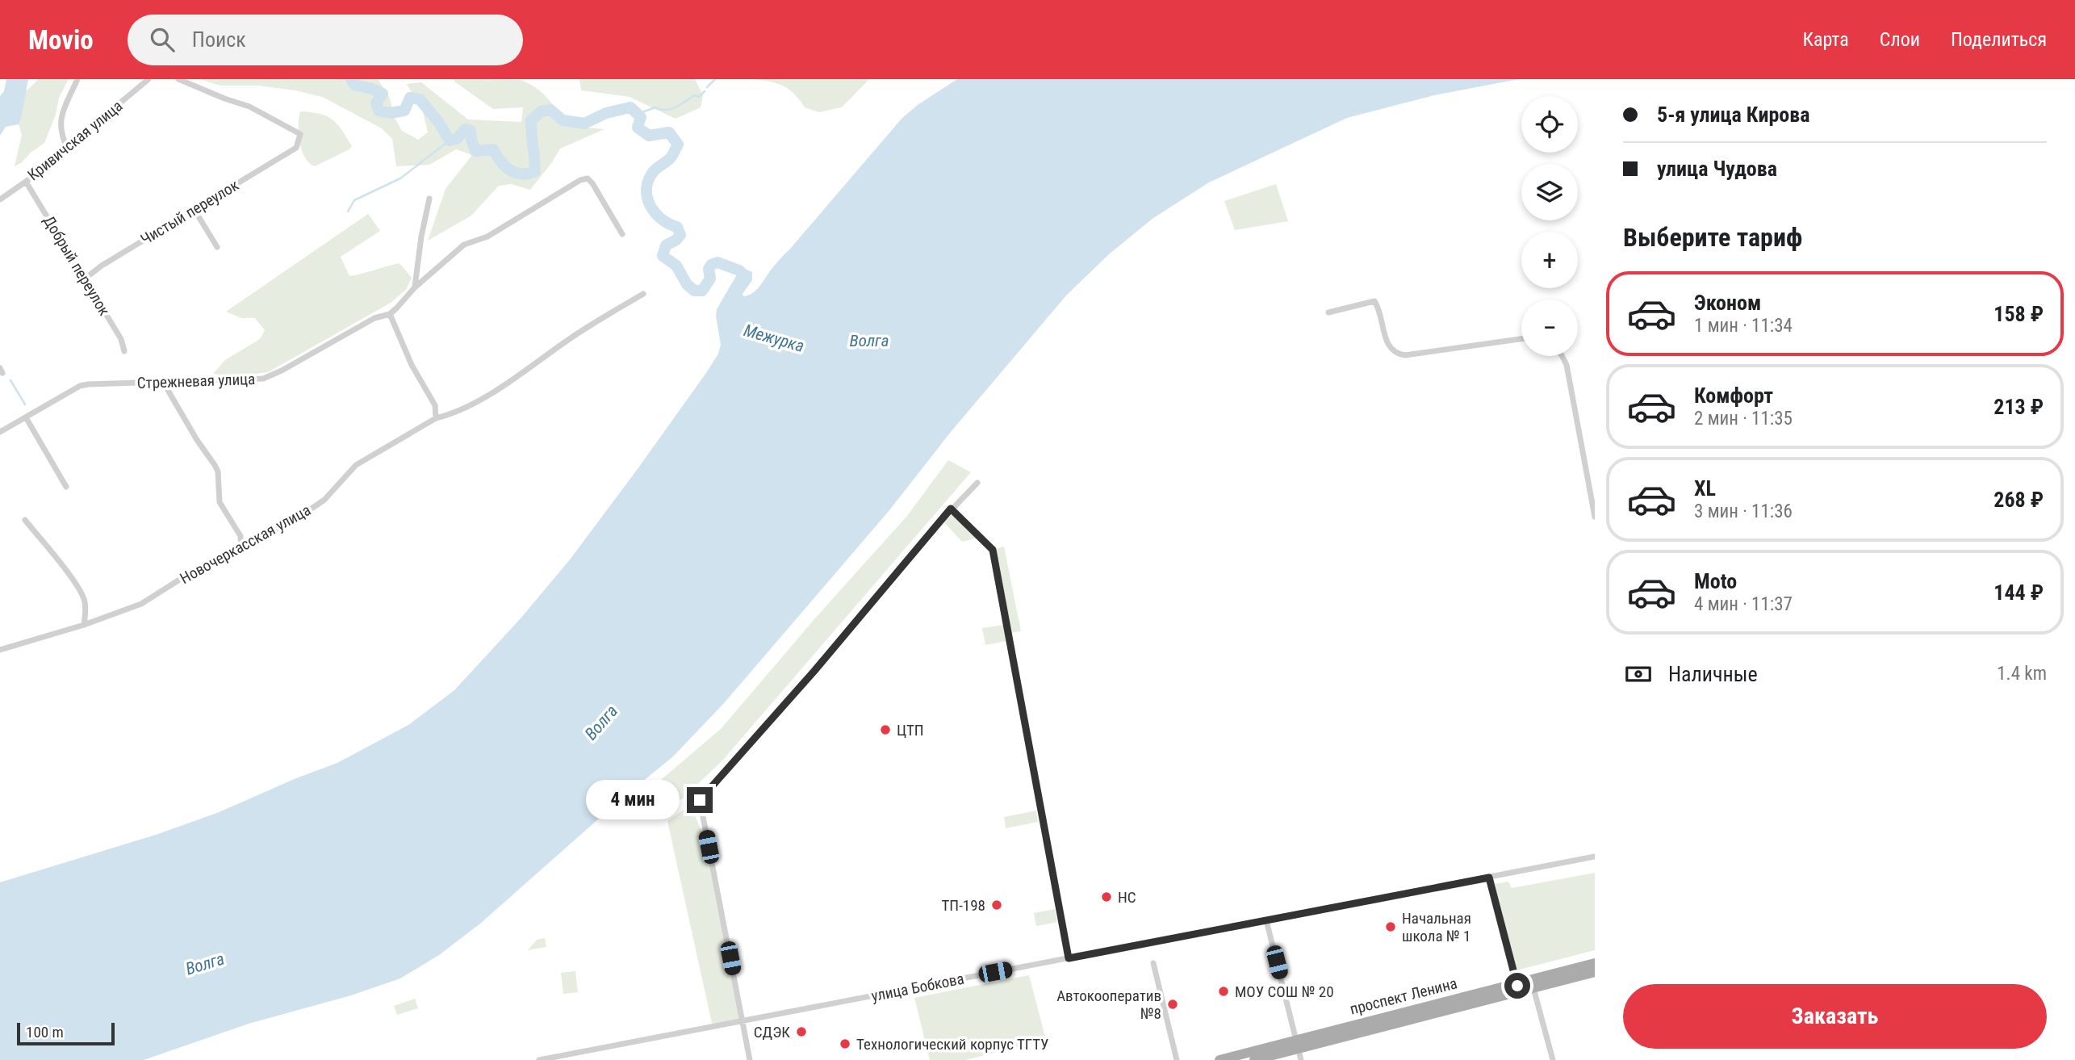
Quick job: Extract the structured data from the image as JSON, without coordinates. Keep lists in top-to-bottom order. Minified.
{"streets":{"main road":["проспект Ленина"],"street":["Кривичская улица","Чистый переулок","Добрый переулок","Стрежневая улица","Новочеркасская улица","улица Бобкова"]},"crossings":[["Кривичская улица","Добрый переулок"],["Чистый переулок","Добрый переулок"]],"water":["Межурка","Волга"],"places":["ЦТП","НС","ТП-198","Начальная школа № 1","МОУ СОШ № 20","Автокооператив №8","СДЭК","Технологический корпус ТГТУ"],"scale_bar":"100 m","page":{"header":"Movio","search":"Поиск","nav":["Карта","Слои","Поделиться"],"banner":["5-я улица Кирова","улица Чудова"],"map_buttons":["+","−"],"heading":"Выберите тариф","list":[{"name":"Эконом","note":"1 мин · 11:34","value":"158 ₽"},{"name":"Комфорт","note":"2 мин · 11:35","value":"213 ₽"},{"name":"XL","note":"3 мин · 11:36","value":"268 ₽"},{"name":"Moto","note":"4 мин · 11:37","value":"144 ₽"}],"pay":["Наличные","1.4 km"],"bubble":"4 мин","buttons":"Заказать","scale":"100 m"}}
